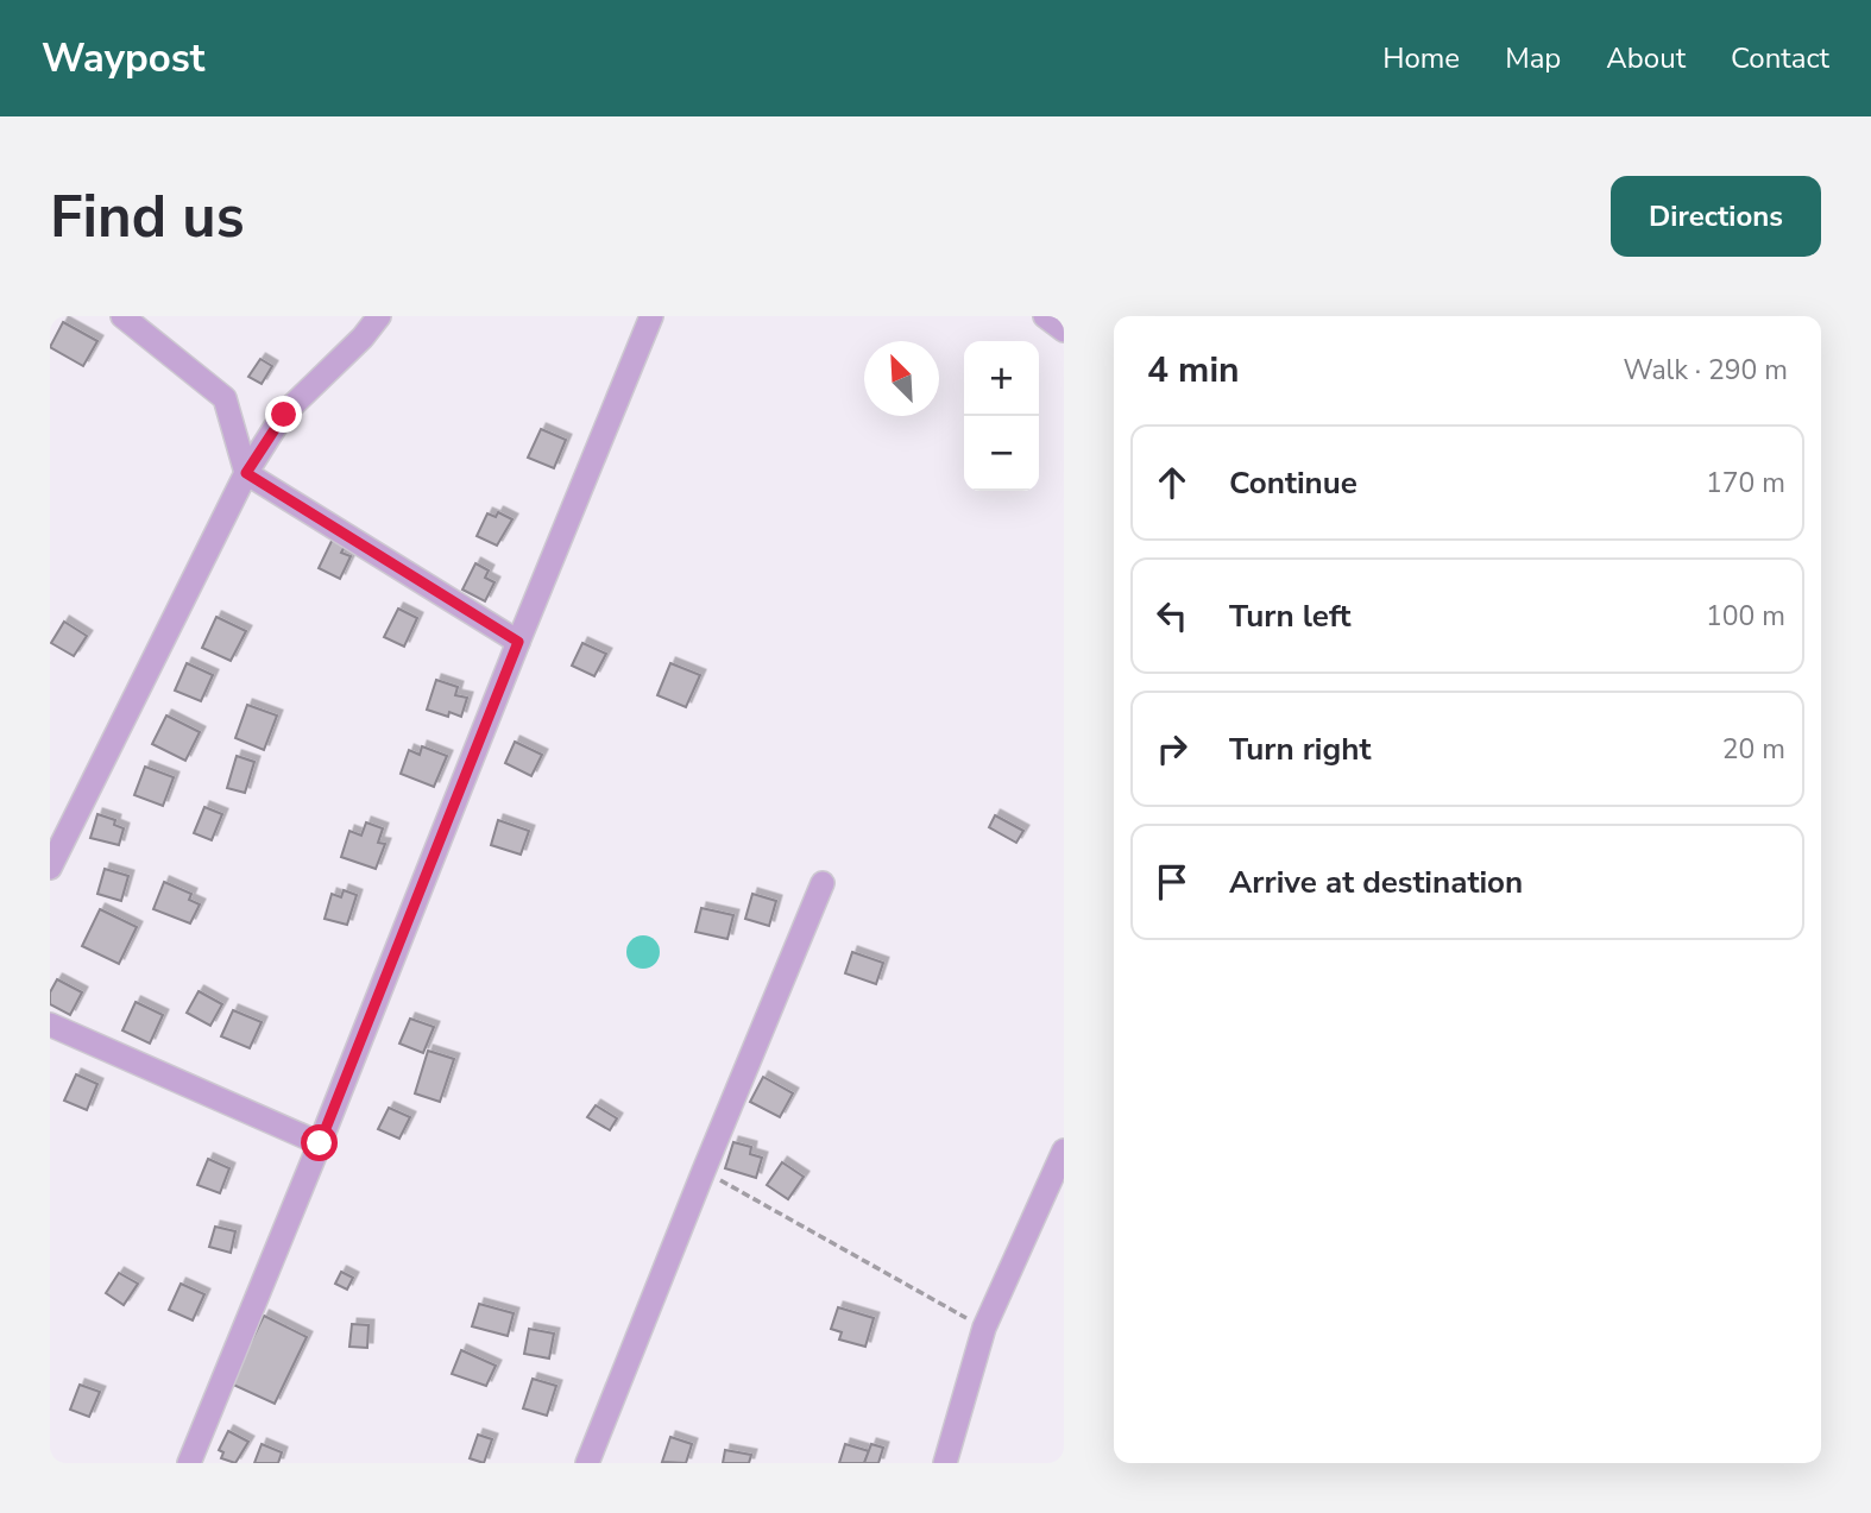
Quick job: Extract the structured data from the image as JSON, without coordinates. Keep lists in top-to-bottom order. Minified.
{"north":"top left","page":{"header":"Waypost","nav":["Home","Map","About","Contact"],"buttons":"Directions","title":"Find us","heading":["4 min","Walk · 290 m"],"map_buttons":["+","−"],"list":[["Continue","170 m"],["Turn left","100 m"],["Turn right","20 m"],"Arrive at destination"]}}
